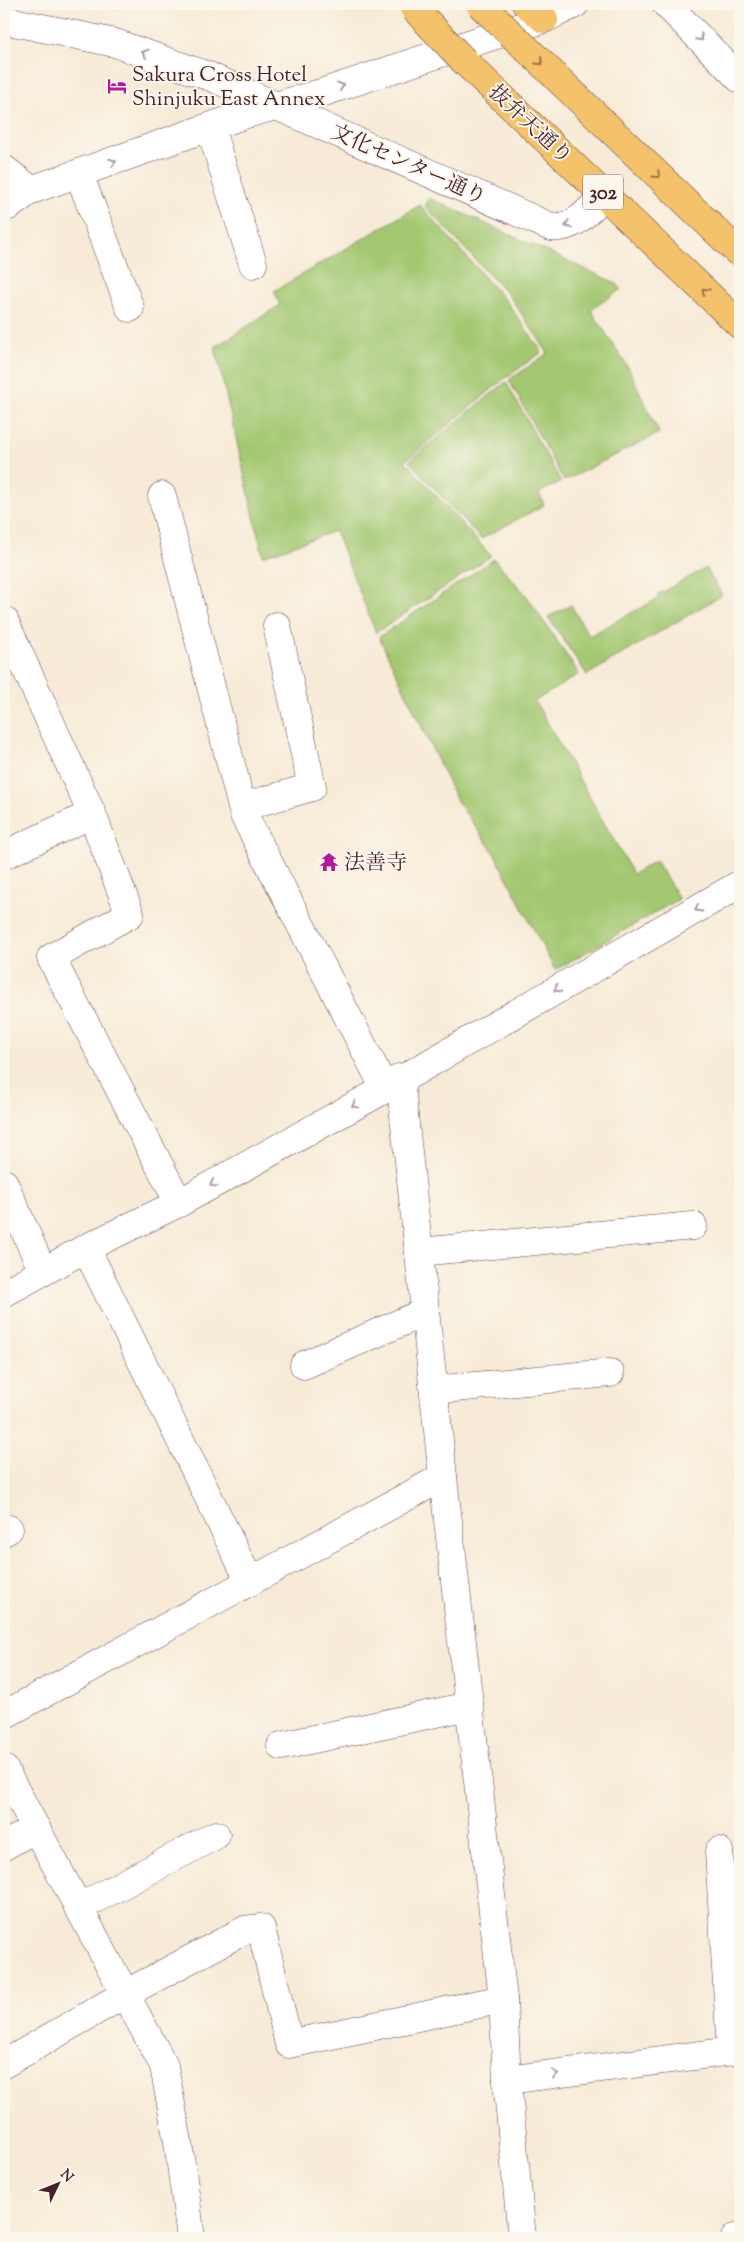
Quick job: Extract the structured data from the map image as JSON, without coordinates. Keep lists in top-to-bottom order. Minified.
{"streets":{"main road":["抜弁天通り","302"],"street":["文化センター通り"]},"crossings":[["抜弁天通り","文化センター通り"]],"one_way":["文化センター通り"],"places":{"hotel":["Sakura Cross Hotel Shinjuku East Annex"],"temple":["法善寺"]},"north":"top right"}
